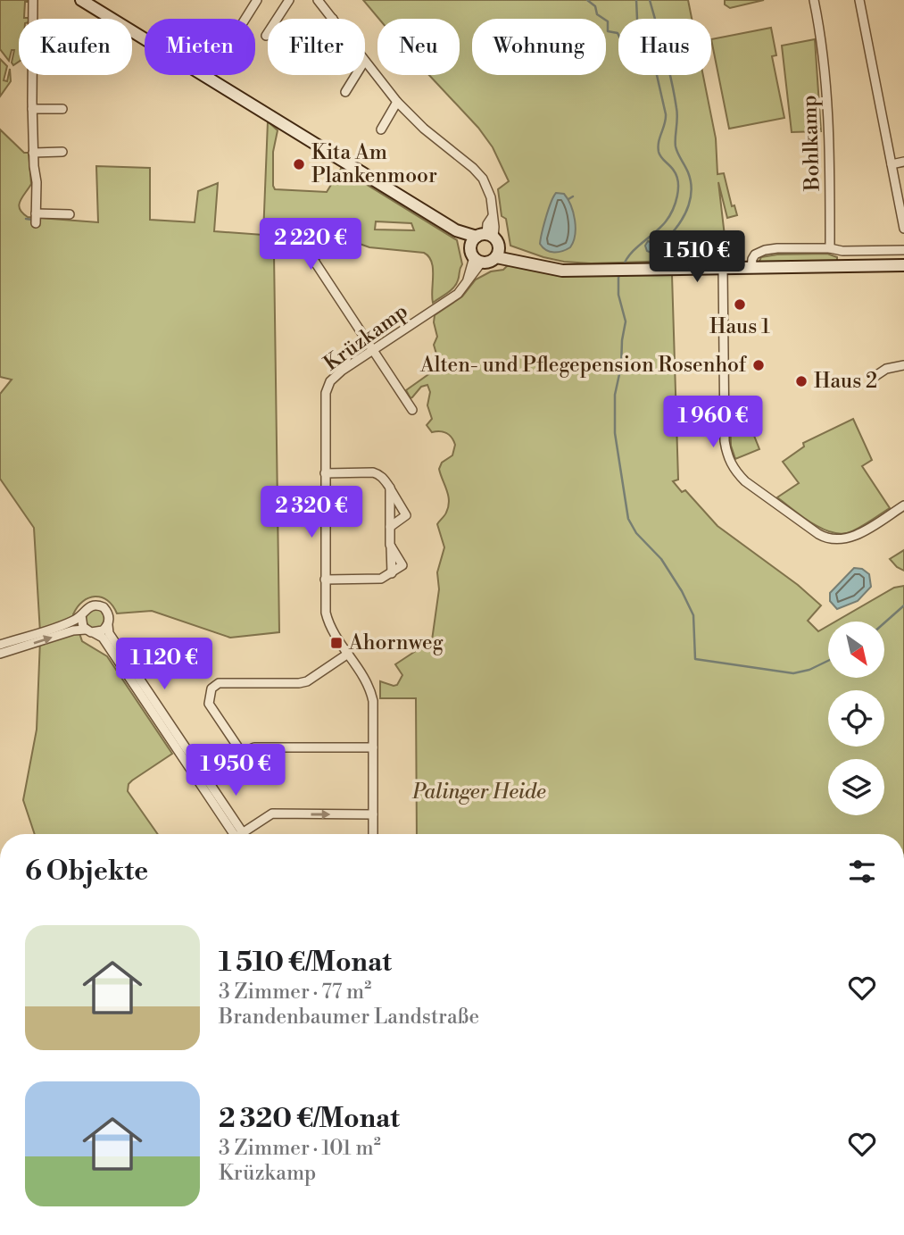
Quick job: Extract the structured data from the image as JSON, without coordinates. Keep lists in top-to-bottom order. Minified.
{"streets":{"street":["Bohlkamp","Krüzkamp"]},"parks":["Palinger Heide"],"places":{"other":["Kita Am Plankenmoor","Haus 1","Alten- und Pflegepension Rosenhof","Haus 2"],"transit":["Ahornweg"]},"north":"bottom right","page":{"chip":["Kaufen","Mieten","Filter","Neu","Wohnung","Haus"],"price":["2 220 €","1 510 €","1 960 €","2 320 €","1 120 €","1 950 €"],"heading":"6 Objekte","list":[{"name":"1 510 €/Monat","note":"3 Zimmer · 77 m² · Brandenbaumer Landstraße"},{"name":"2 320 €/Monat","note":"3 Zimmer · 101 m² · Krüzkamp"}]}}
